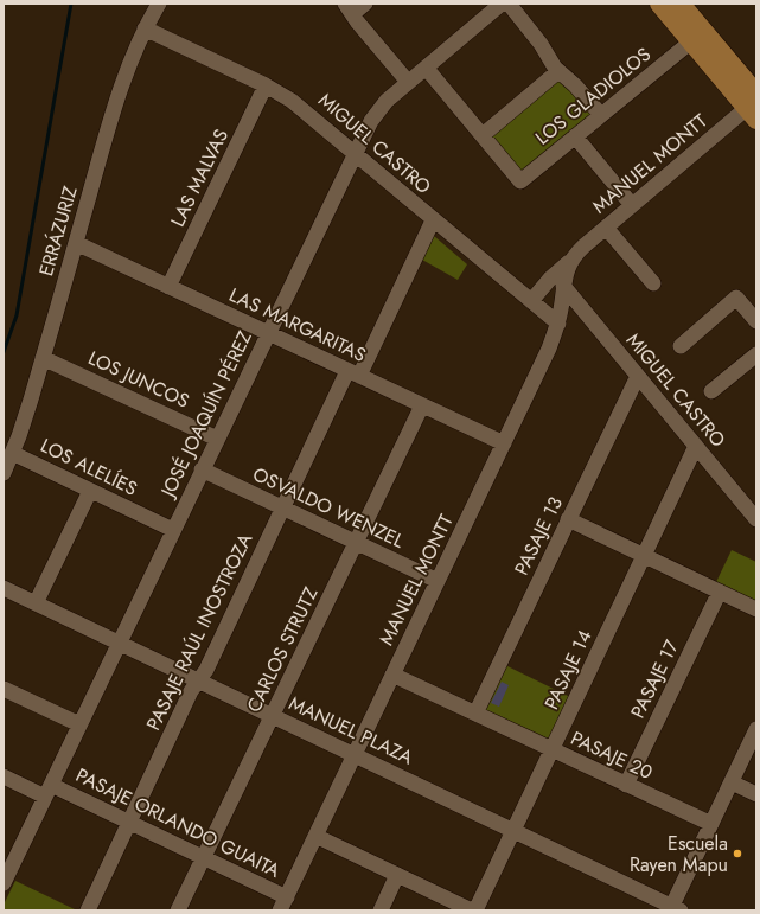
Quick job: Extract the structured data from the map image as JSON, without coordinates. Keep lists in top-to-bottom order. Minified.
{"streets":{"street":["LOS GLADIOLOS","MIGUEL CASTRO","MANUEL MONTT","LAS MALVAS","ERRÁZURIZ","LAS MARGARITAS","LOS JUNCOS","JOSÉ JOAQUÍN PÉREZ","LOS ALELÍES","OSVALDO WENZEL","PASAJE 13","PASAJE RAÚL INOSTROZA","CARLOS STRUTZ","PASAJE 14","PASAJE 17","MANUEL PLAZA","PASAJE 20","PASAJE ORLANDO GUAITA"]},"crossings":[["MIGUEL CASTRO","MANUEL MONTT"],["MIGUEL CASTRO","LAS MALVAS"],["MIGUEL CASTRO","ERRÁZURIZ"],["MIGUEL CASTRO","JOSÉ JOAQUÍN PÉREZ"],["MIGUEL CASTRO","PASAJE 13"],["MIGUEL CASTRO","PASAJE RAÚL INOSTROZA"],["MIGUEL CASTRO","PASAJE 14"],["MANUEL MONTT","LAS MARGARITAS"],["MANUEL MONTT","OSVALDO WENZEL"],["MANUEL MONTT","MANUEL PLAZA"],["MANUEL MONTT","PASAJE 20"],["MANUEL MONTT","PASAJE ORLANDO GUAITA"],["LAS MALVAS","LAS MARGARITAS"],["ERRÁZURIZ","LAS MARGARITAS"],["ERRÁZURIZ","LOS JUNCOS"],["ERRÁZURIZ","LOS ALELÍES"],["LAS MARGARITAS","JOSÉ JOAQUÍN PÉREZ"],["LAS MARGARITAS","PASAJE RAÚL INOSTROZA"],["LAS MARGARITAS","CARLOS STRUTZ"],["LOS JUNCOS","JOSÉ JOAQUÍN PÉREZ"],["JOSÉ JOAQUÍN PÉREZ","LOS ALELÍES"],["JOSÉ JOAQUÍN PÉREZ","OSVALDO WENZEL"],["JOSÉ JOAQUÍN PÉREZ","MANUEL PLAZA"],["JOSÉ JOAQUÍN PÉREZ","PASAJE ORLANDO GUAITA"],["OSVALDO WENZEL","PASAJE RAÚL INOSTROZA"],["OSVALDO WENZEL","CARLOS STRUTZ"],["PASAJE 13","PASAJE 20"],["PASAJE RAÚL INOSTROZA","MANUEL PLAZA"],["PASAJE RAÚL INOSTROZA","PASAJE ORLANDO GUAITA"],["CARLOS STRUTZ","MANUEL PLAZA"],["CARLOS STRUTZ","PASAJE ORLANDO GUAITA"],["PASAJE 14","MANUEL PLAZA"],["PASAJE 14","PASAJE 20"],["PASAJE 17","PASAJE 20"]],"places":["Escuela Rayen Mapu"]}
